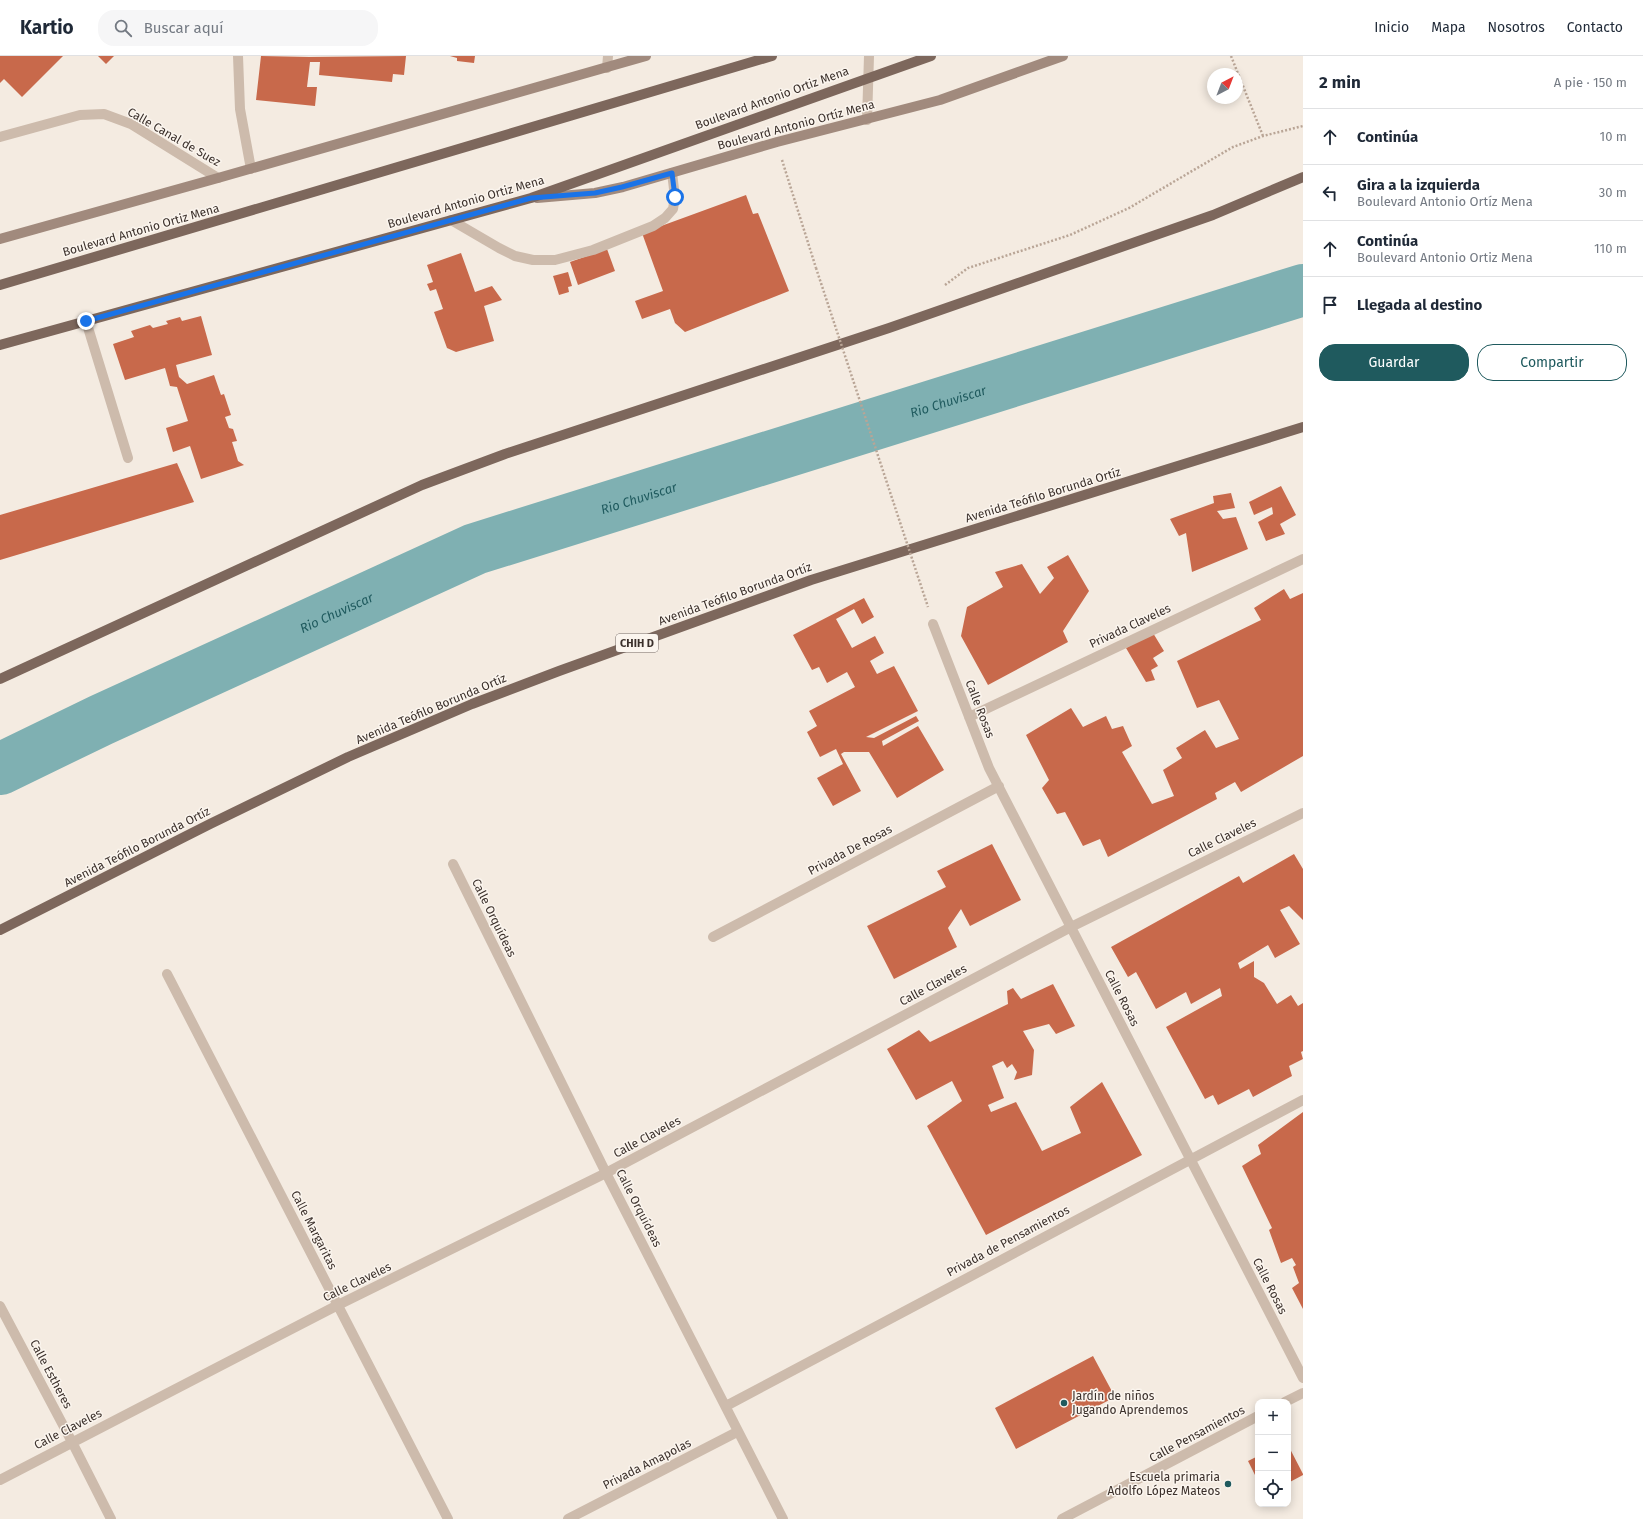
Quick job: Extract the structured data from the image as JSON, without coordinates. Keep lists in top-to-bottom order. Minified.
{"streets":{"main road":["Boulevard Antonio Ortiz Mena","Avenida Teófilo Borunda Ortíz","CHIH D"],"street":["Boulevard Antonio Ortíz Mena","Calle Canal de Suez","Privada Claveles","Calle Rosas","Calle Claveles","Privada De Rosas","Calle Orquídeas","Calle Margaritas","Privada de Pensamientos","Calle Estheres","Calle Pensamientos","Privada Amapolas"]},"crossings":[["Boulevard Antonio Ortiz Mena","Boulevard Antonio Ortíz Mena"],["Privada Claveles","Calle Rosas"],["Calle Rosas","Calle Claveles"],["Calle Rosas","Privada De Rosas"],["Calle Rosas","Privada de Pensamientos"],["Calle Claveles","Calle Orquídeas"],["Calle Claveles","Calle Margaritas"],["Calle Claveles","Calle Estheres"],["Calle Orquídeas","Privada de Pensamientos"],["Calle Orquídeas","Privada Amapolas"]],"water":["Rio Chuviscar"],"places":["Jardín de niños Jugando Aprendemos","Escuela primaria Adolfo López Mateos"],"north":"top right","page":{"header":"Kartio","search":"Buscar aquí","nav":["Inicio","Mapa","Nosotros","Contacto"],"heading":["2 min","A pie · 150 m"],"list":[["Continúa","10 m"],["Gira a la izquierda","Boulevard Antonio Ortíz Mena","30 m"],["Continúa","Boulevard Antonio Ortiz Mena","110 m"],"Llegada al destino"],"buttons":["Guardar","Compartir"],"map_buttons":["+","−"]}}
